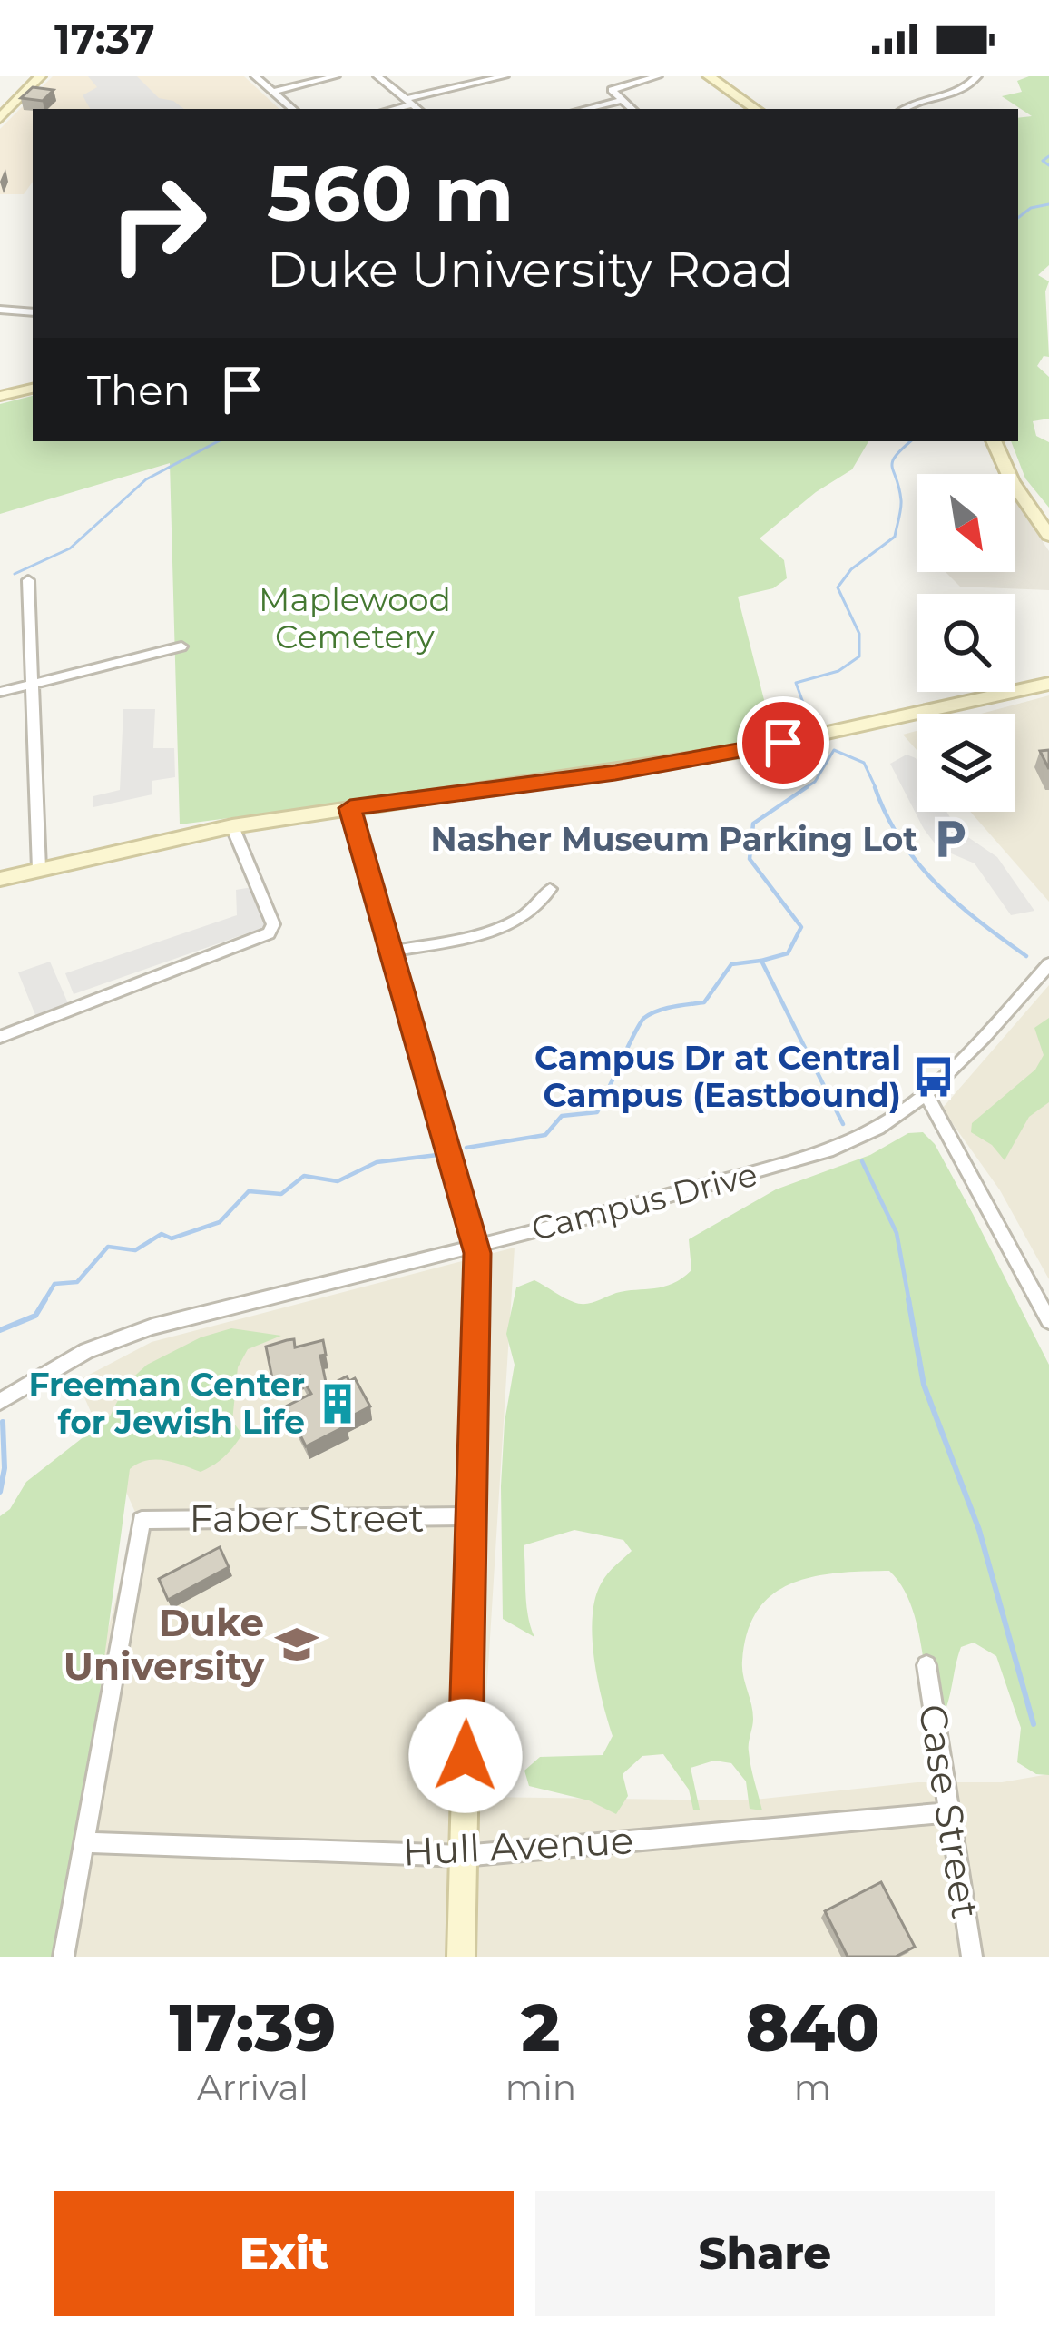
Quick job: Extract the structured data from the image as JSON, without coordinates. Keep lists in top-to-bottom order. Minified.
{"streets":{"street":["Campus Drive","Faber Street","Case Street","Hull Avenue"]},"crossings":[["Faber Street","Hull Avenue"],["Case Street","Hull Avenue"]],"parks":["Maplewood Cemetery"],"places":{"parking":["Nasher Museum Parking Lot"],"bus stop":["Campus Dr at Central Campus (Eastbound)"],"building":["Freeman Center for Jewish Life"],"school or university":["Duke University"]},"north":"bottom right","page":{"status":"17:37","turn":["560 m","Duke University Road"],"then":"Then","eta":["17:39","Arrival","2","min","840","m"],"buttons":["Exit","Share"]}}
